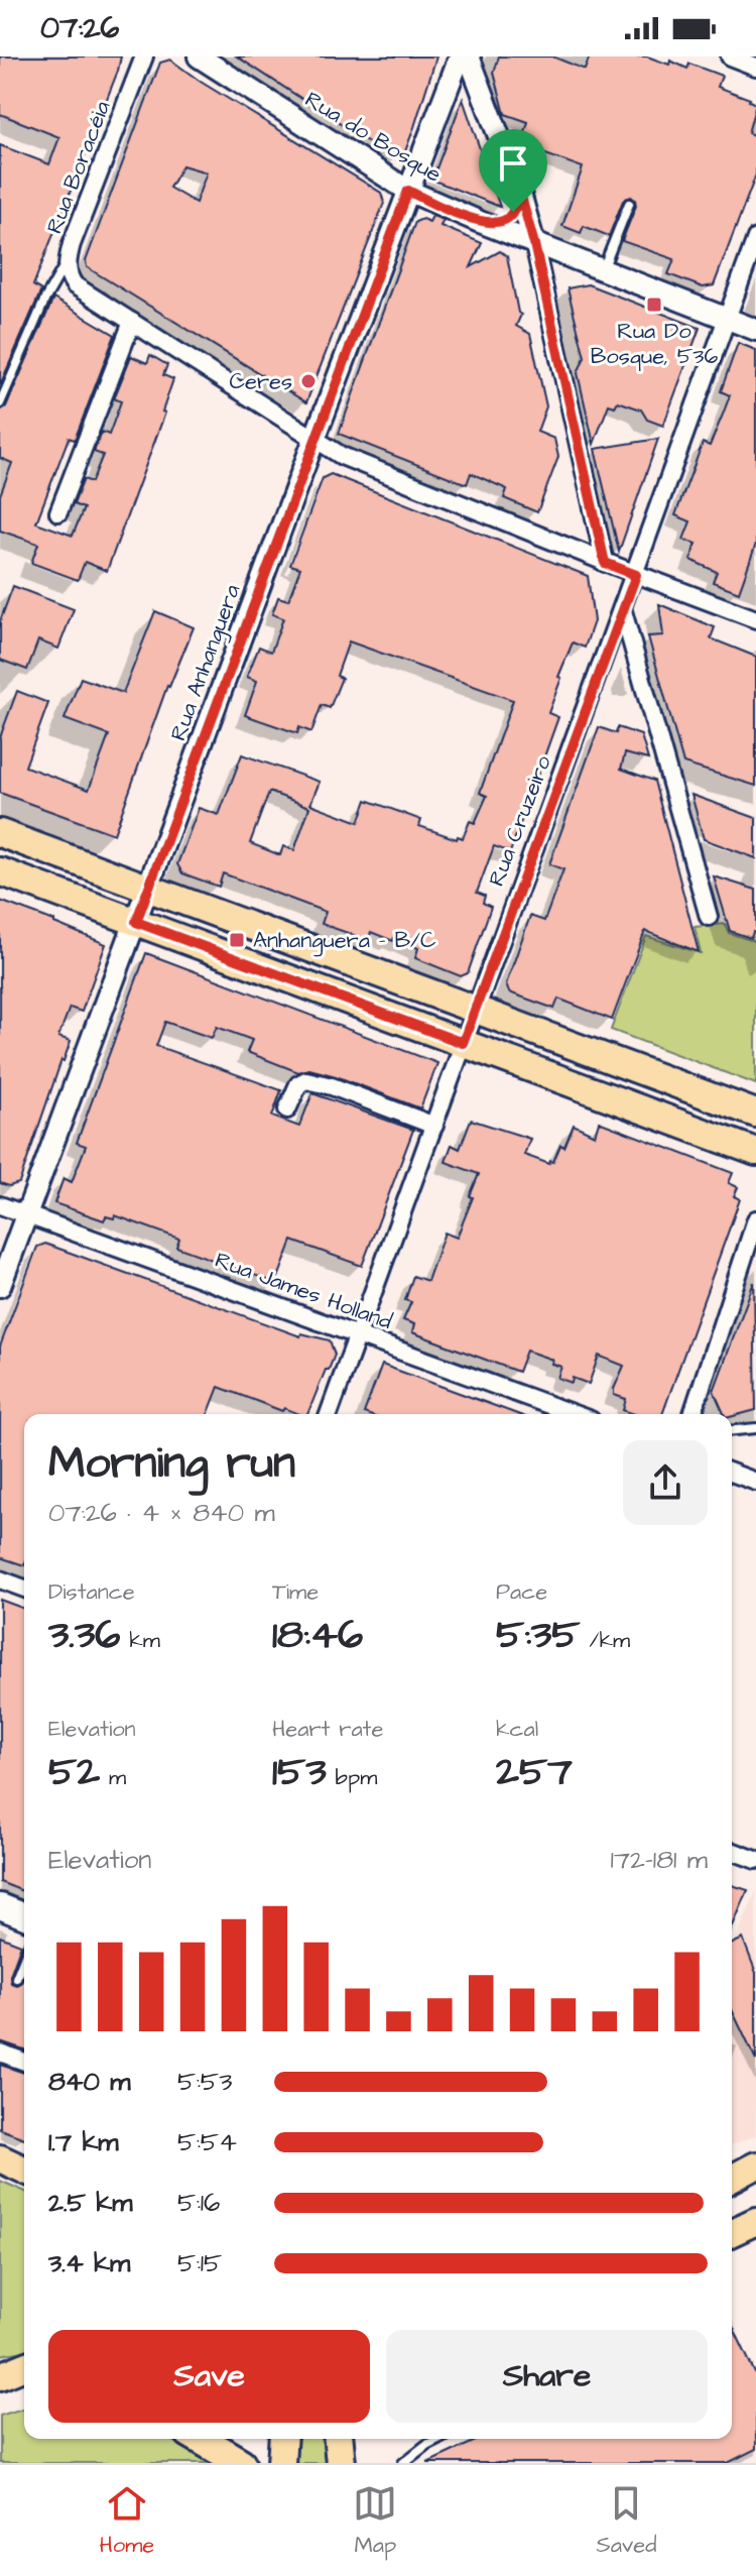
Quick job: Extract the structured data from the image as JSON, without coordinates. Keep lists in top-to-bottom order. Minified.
{"streets":{"street":["Rua do Bosque","Rua Boracéia","Rua Anhanguera","Rua Cruzeiro","Rua James Holland"]},"crossings":[["Rua do Bosque","Rua Anhanguera"],["Rua do Bosque","Rua Cruzeiro"],["Rua Anhanguera","Rua James Holland"],["Rua Cruzeiro","Rua James Holland"]],"places":{"transit":["Rua Do Bosque, 536","Anhanguera - B/C"],"other":["Ceres"]},"page":{"status":"07:26","heading":["Morning run","07:26 · 4 × 840 m"],"stats":[["Distance","3.36 km"],["Time","18:46"],["Pace","5:35 /km"],["Elevation","52 m"],["Heart rate","153 bpm"],["kcal","257"]],"chart":["Elevation","172–181 m"],"list":[{"name":"840 m","note":"5:53"},{"name":"1.7 km","note":"5:54"},{"name":"2.5 km","note":"5:16"},{"name":"3.4 km","note":"5:15"}],"buttons":["Save","Share"],"tabs":["Home","Map","Saved"]}}
